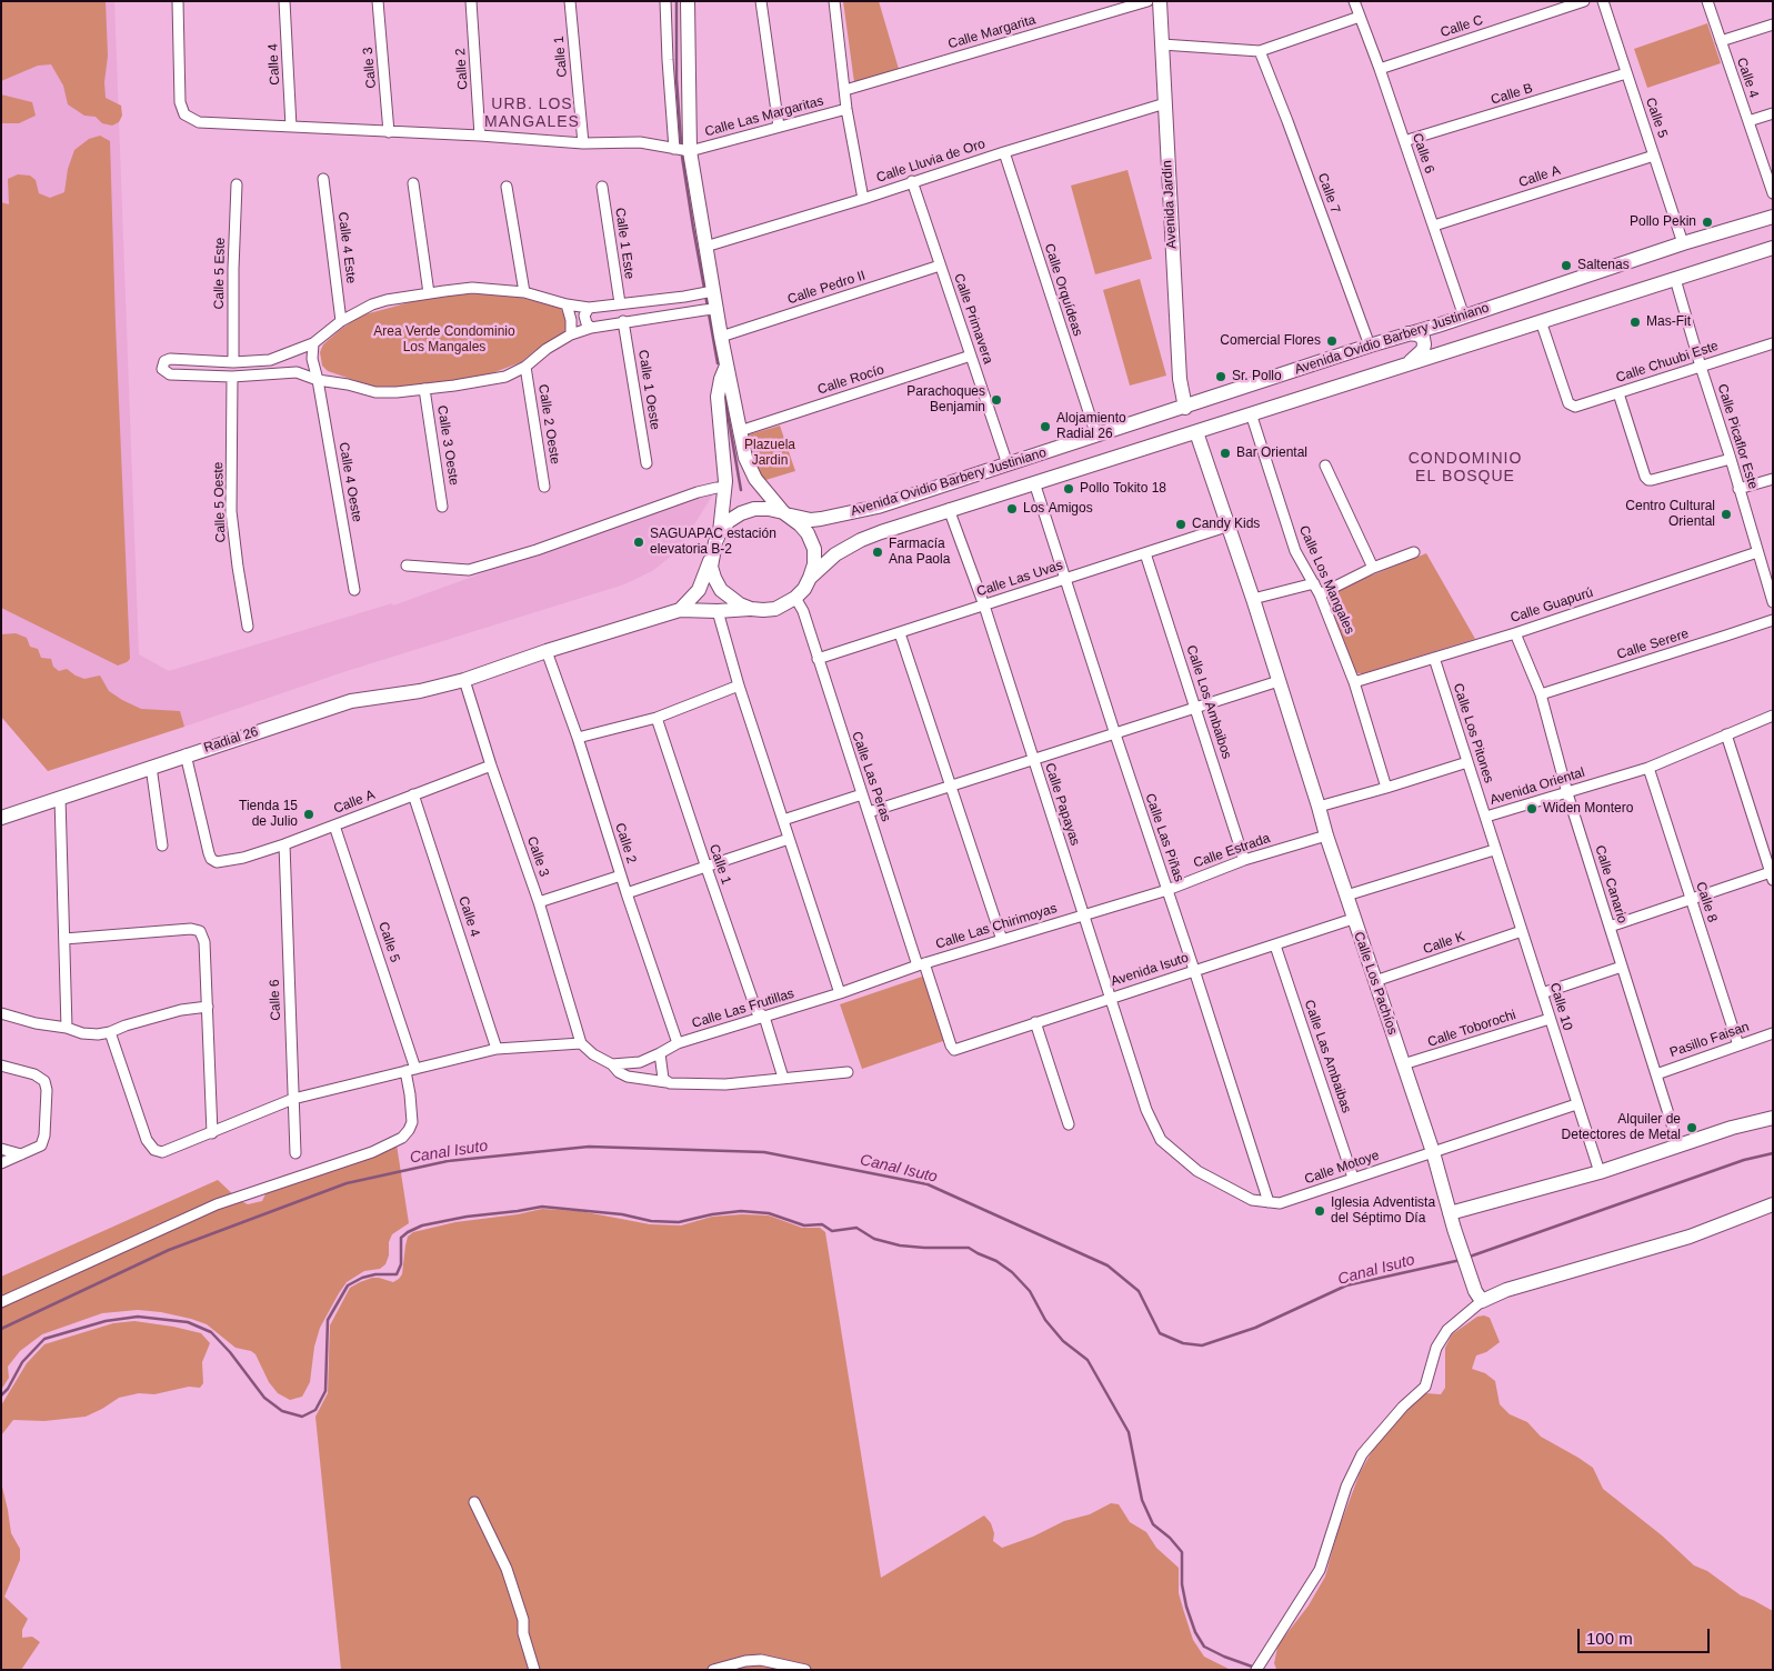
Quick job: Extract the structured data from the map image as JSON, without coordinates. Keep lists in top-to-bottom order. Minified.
{"streets":{"main road":["Avenida Jardín","Avenida Ovidio Barbery Justiniano","Radial 26","Calle Los Pachíos"],"street":["Calle C","Calle Margarita","Calle 1","Calle 4","Calle 3","Calle 2","Calle B","Calle Las Margaritas","Calle 5","Calle 6","Calle Lluvia de Oro","Calle A","Calle 7","Calle 1 Este","Calle 4 Este","Calle 5 Este","Calle Pedro II","Calle Orquídeas","Calle Primavera","Calle Chuubi Este","Calle Rocío","Calle 1 Oeste","Calle 2 Oeste","Calle Picaflor Este","Calle 3 Oeste","Calle 4 Oeste","Calle 5 Oeste","Calle Las Uvas","Calle Los Mangales","Calle Guapurú","Calle Serere","Calle Los Ambaibos","Calle Los Pitones","Calle Las Peras","Avenida Oriental","Calle Papayas","Calle Las Piñas","Calle Estrada","Calle Canario","Calle 8","Calle Las Chirimoyas","Calle K","Avenida Isuto","Calle 10","Calle Las Frutillas","Calle Toborochi","Pasillo Faisan","Calle Las Ambaibas","Calle Motoye"]},"crossings":[["Calle C","Calle 6"],["Calle 1","Calle Las Frutillas"],["Calle 4","Calle A"],["Calle 3","Calle A"],["Calle 3","Radial 26"],["Calle 2","Calle Las Frutillas"],["Calle B","Calle 5"],["Calle B","Calle 6"],["Calle 5","Calle A"],["Calle 5","Avenida Ovidio Barbery Justiniano"],["Calle 6","Calle A"],["Calle 6","Avenida Ovidio Barbery Justiniano"],["Calle Lluvia de Oro","Avenida Jardín"],["Calle Lluvia de Oro","Calle Orquídeas"],["Calle Lluvia de Oro","Calle Primavera"],["Calle A","Radial 26"],["Calle 7","Avenida Ovidio Barbery Justiniano"],["Avenida Jardín","Avenida Ovidio Barbery Justiniano"],["Calle Pedro II","Calle Primavera"],["Calle Orquídeas","Avenida Ovidio Barbery Justiniano"],["Calle Primavera","Avenida Ovidio Barbery Justiniano"],["Calle Primavera","Calle Rocío"],["Avenida Ovidio Barbery Justiniano","Calle Chuubi Este"],["Avenida Ovidio Barbery Justiniano","Calle Picaflor Este"],["Avenida Ovidio Barbery Justiniano","Calle Los Mangales"],["Avenida Ovidio Barbery Justiniano","Calle Las Peras"],["Avenida Ovidio Barbery Justiniano","Calle Papayas"],["Avenida Ovidio Barbery Justiniano","Calle Las Piñas"],["Avenida Ovidio Barbery Justiniano","Calle Los Pachíos"],["Calle Chuubi Este","Calle Picaflor Este"],["Calle Picaflor Este","Calle Guapurú"],["Calle Las Uvas","Calle Los Ambaibos"],["Calle Las Uvas","Calle Las Peras"],["Calle Las Uvas","Calle Papayas"],["Calle Las Uvas","Calle Las Piñas"],["Calle Las Uvas","Calle Los Pachíos"],["Calle Los Mangales","Calle Guapurú"],["Calle Guapurú","Calle Los Pitones"],["Calle Guapurú","Calle Canario"],["Calle Serere","Calle Canario"],["Calle Los Ambaibos","Calle Estrada"],["Calle Los Pitones","Avenida Oriental"],["Calle Las Peras","Calle Las Chirimoyas"],["Calle Las Peras","Avenida Isuto"],["Calle Las Peras","Calle Las Frutillas"],["Avenida Oriental","Calle Canario"],["Avenida Oriental","Calle 8"],["Avenida Oriental","Calle 10"],["Calle Papayas","Calle Estrada"],["Calle Papayas","Calle Las Chirimoyas"],["Calle Papayas","Avenida Isuto"],["Calle Papayas","Calle Motoye"],["Calle Las Piñas","Calle Estrada"],["Calle Las Piñas","Avenida Isuto"],["Calle Las Piñas","Calle Motoye"],["Calle Estrada","Calle Las Chirimoyas"],["Calle Estrada","Calle Los Pachíos"],["Calle Canario","Pasillo Faisan"],["Calle 8","Pasillo Faisan"],["Calle Las Chirimoyas","Calle Las Frutillas"],["Calle K","Calle Los Pachíos"],["Calle K","Calle 10"],["Avenida Isuto","Calle Los Pachíos"],["Avenida Isuto","Calle Las Ambaibas"],["Calle Los Pachíos","Calle Toborochi"],["Calle Los Pachíos","Calle Motoye"],["Calle 10","Calle Toborochi"],["Calle 10","Calle Motoye"],["Calle Las Ambaibas","Calle Motoye"]],"districts":["URB. LOS MANGALES","CONDOMINIO EL BOSQUE"],"water":["Canal Isuto"],"parks":["Area Verde Condominio Los Mangales","Plazuela Jardin"],"places":["Pollo Pekin","Saltenas","Mas-Fit","Comercial Flores","Sr. Pollo","Parachoques Benjamin","Alojamiento Radial 26","Bar Oriental","Pollo Tokito 18","Los Amigos","Centro Cultural Oriental","Candy Kids","SAGUAPAC estación elevatoria B-2","Farmacía Ana Paola","Widen Montero","Tienda 15 de Julio","Alquiler de Detectores de Metal","Iglesia Adventista del Séptimo Día"],"scale_bar":"100 m"}
